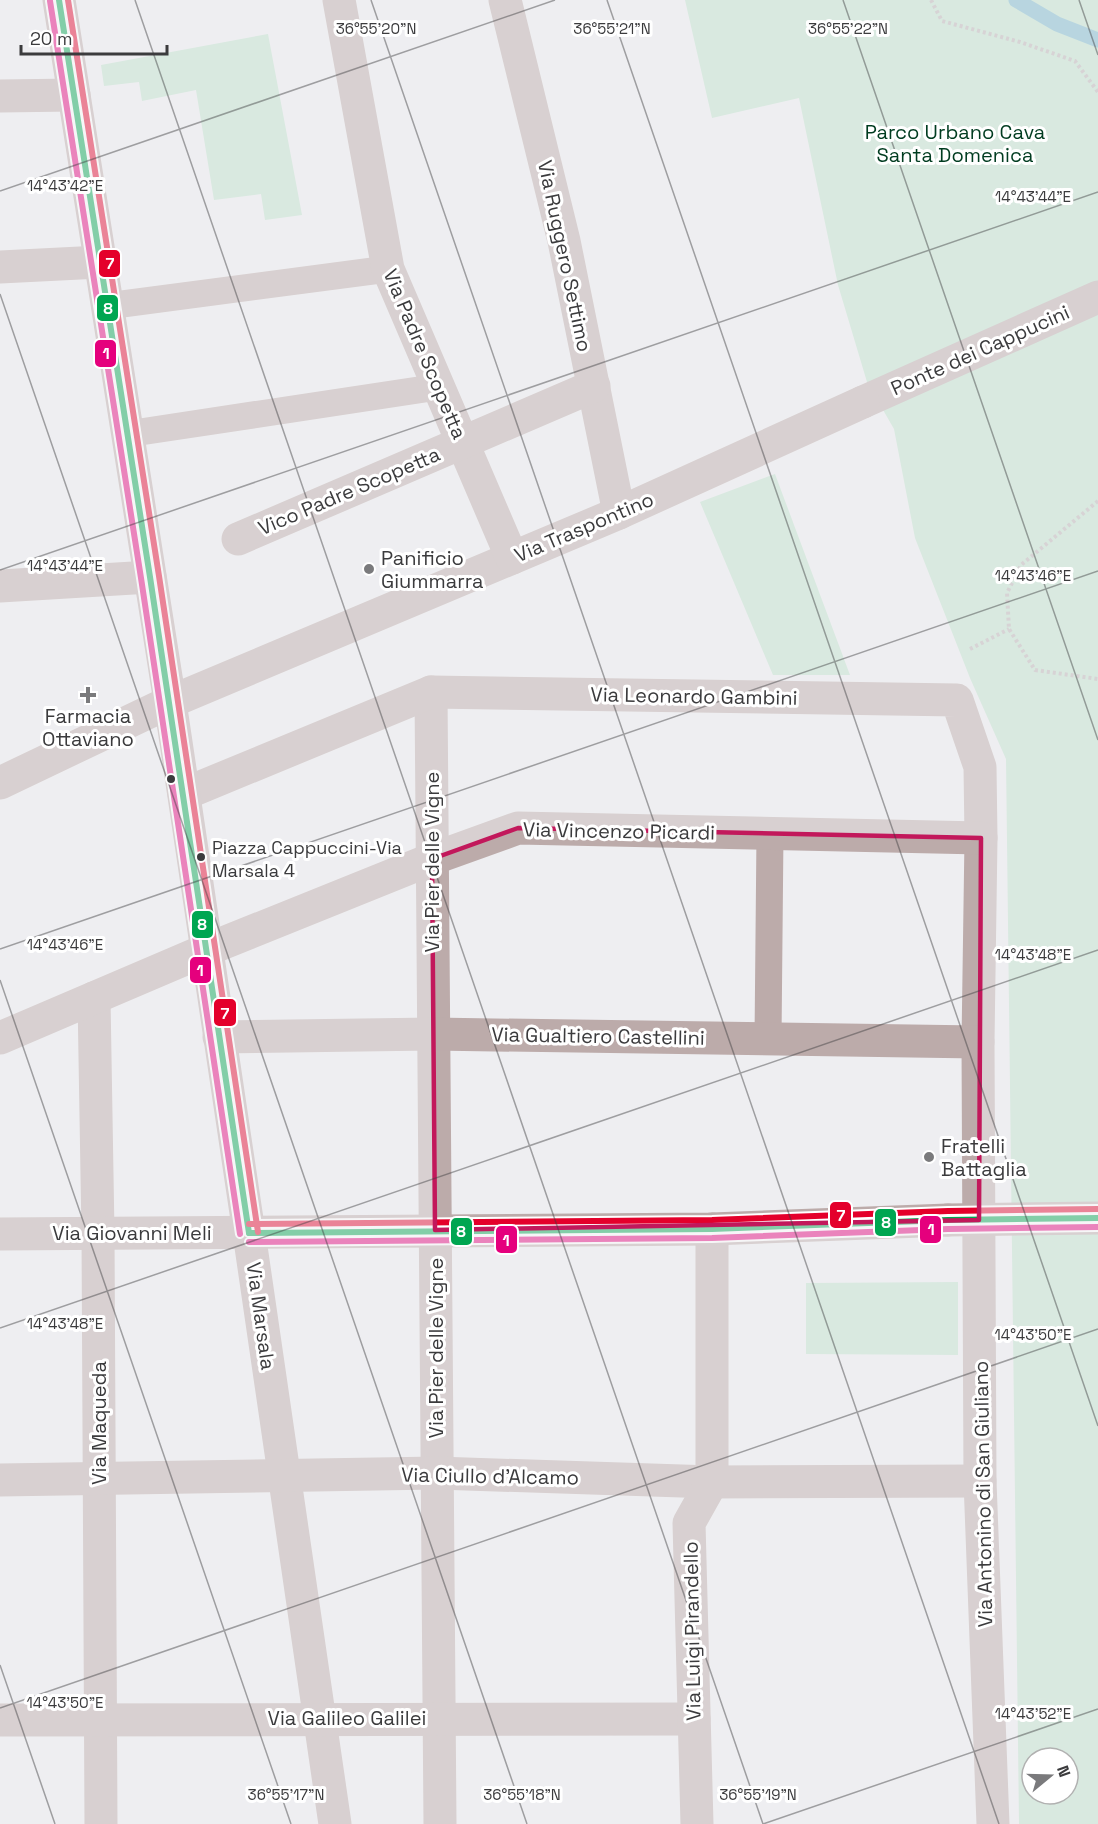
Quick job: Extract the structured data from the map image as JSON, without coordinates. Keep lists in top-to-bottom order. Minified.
{"streets":{"street":["Via Ruggero Settimo","Ponte dei Cappucini","Via Padre Scopetta","Vico Padre Scopetta","Via Traspontino","Via Leonardo Gambini","Via Vincenzo Picardi","Via Pier delle Vigne","Via Gualtiero Castellini","Via Giovanni Meli","Via Marsala","Via Maqueda","Via Ciullo d'Alcamo","Via Antonino di San Giuliano","Via Luigi Pirandello","Via Galileo Galilei"]},"crossings":[["Via Ruggero Settimo","Vico Padre Scopetta"],["Via Ruggero Settimo","Via Traspontino"],["Ponte dei Cappucini","Via Traspontino"],["Via Padre Scopetta","Vico Padre Scopetta"],["Via Padre Scopetta","Via Traspontino"],["Via Traspontino","Via Marsala"],["Via Leonardo Gambini","Via Pier delle Vigne"],["Via Leonardo Gambini","Via Antonino di San Giuliano"],["Via Vincenzo Picardi","Via Pier delle Vigne"],["Via Vincenzo Picardi","Via Marsala"],["Via Vincenzo Picardi","Via Maqueda"],["Via Vincenzo Picardi","Via Antonino di San Giuliano"],["Via Pier delle Vigne","Via Gualtiero Castellini"],["Via Pier delle Vigne","Via Giovanni Meli"],["Via Pier delle Vigne","Via Ciullo d'Alcamo"],["Via Pier delle Vigne","Via Galileo Galilei"],["Via Gualtiero Castellini","Via Marsala"],["Via Gualtiero Castellini","Via Antonino di San Giuliano"],["Via Giovanni Meli","Via Marsala"],["Via Giovanni Meli","Via Maqueda"],["Via Giovanni Meli","Via Luigi Pirandello"],["Via Marsala","Via Ciullo d'Alcamo"],["Via Marsala","Via Galileo Galilei"],["Via Maqueda","Via Ciullo d'Alcamo"],["Via Maqueda","Via Galileo Galilei"],["Via Ciullo d'Alcamo","Via Antonino di San Giuliano"],["Via Ciullo d'Alcamo","Via Luigi Pirandello"],["Via Luigi Pirandello","Via Galileo Galilei"]],"parks":["Parco Urbano Cava Santa Domenica"],"places":{"other":["Panificio Giummarra","Piazza Cappuccini-Via Marsala 4","Fratelli Battaglia"],"health":["Farmacia Ottaviano"]},"lines":["transit line 8","transit line 7","transit line 1"],"scale_bar":"20 m","north":"right","coordinates":["36°55'21\"N","36°55'22\"N","36°55'20\"N","14°43'42\"E","14°43'44\"E","14°43'46\"E","14°43'48\"E","14°43'50\"E","14°43'52\"E","36°55'17\"N","36°55'18\"N","36°55'19\"N"]}
